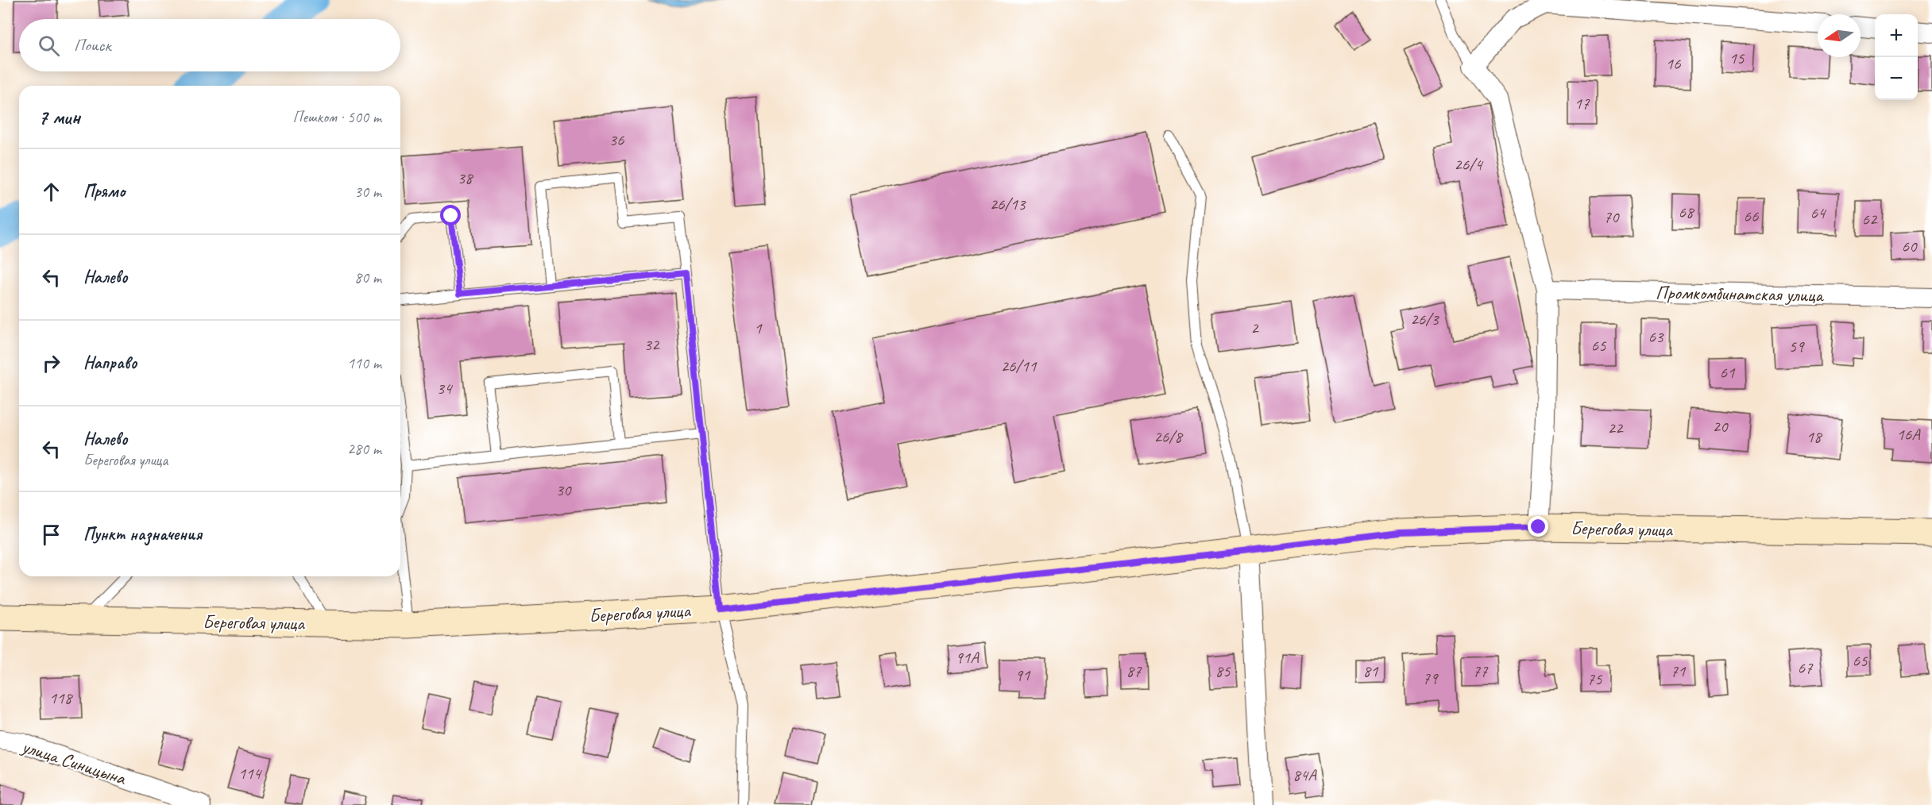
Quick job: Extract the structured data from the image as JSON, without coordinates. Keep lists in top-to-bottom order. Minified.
{"streets":{"main road":["Береговая улица"],"street":["Промкомбинатская улица","улица Синицына"]},"house_numbers":["15","16","17","36","26/4","38","26/13","68","64","66","70","62","60","26/3","1","2","63","32","65","59","26/11","61","34","20","22","16А","26/8","18","30","91А","65","67","87","85","81","77","71","91","79","75","118","114","84А"],"north":"left","page":{"map_buttons":["+","−"],"search":"Поиск","heading":["7 мин","Пешком · 500 m"],"list":[["Прямо","30 m"],["Налево","80 m"],["Направо","110 m"],["Налево","Береговая улица","280 m"],"Пункт назначения"]}}
